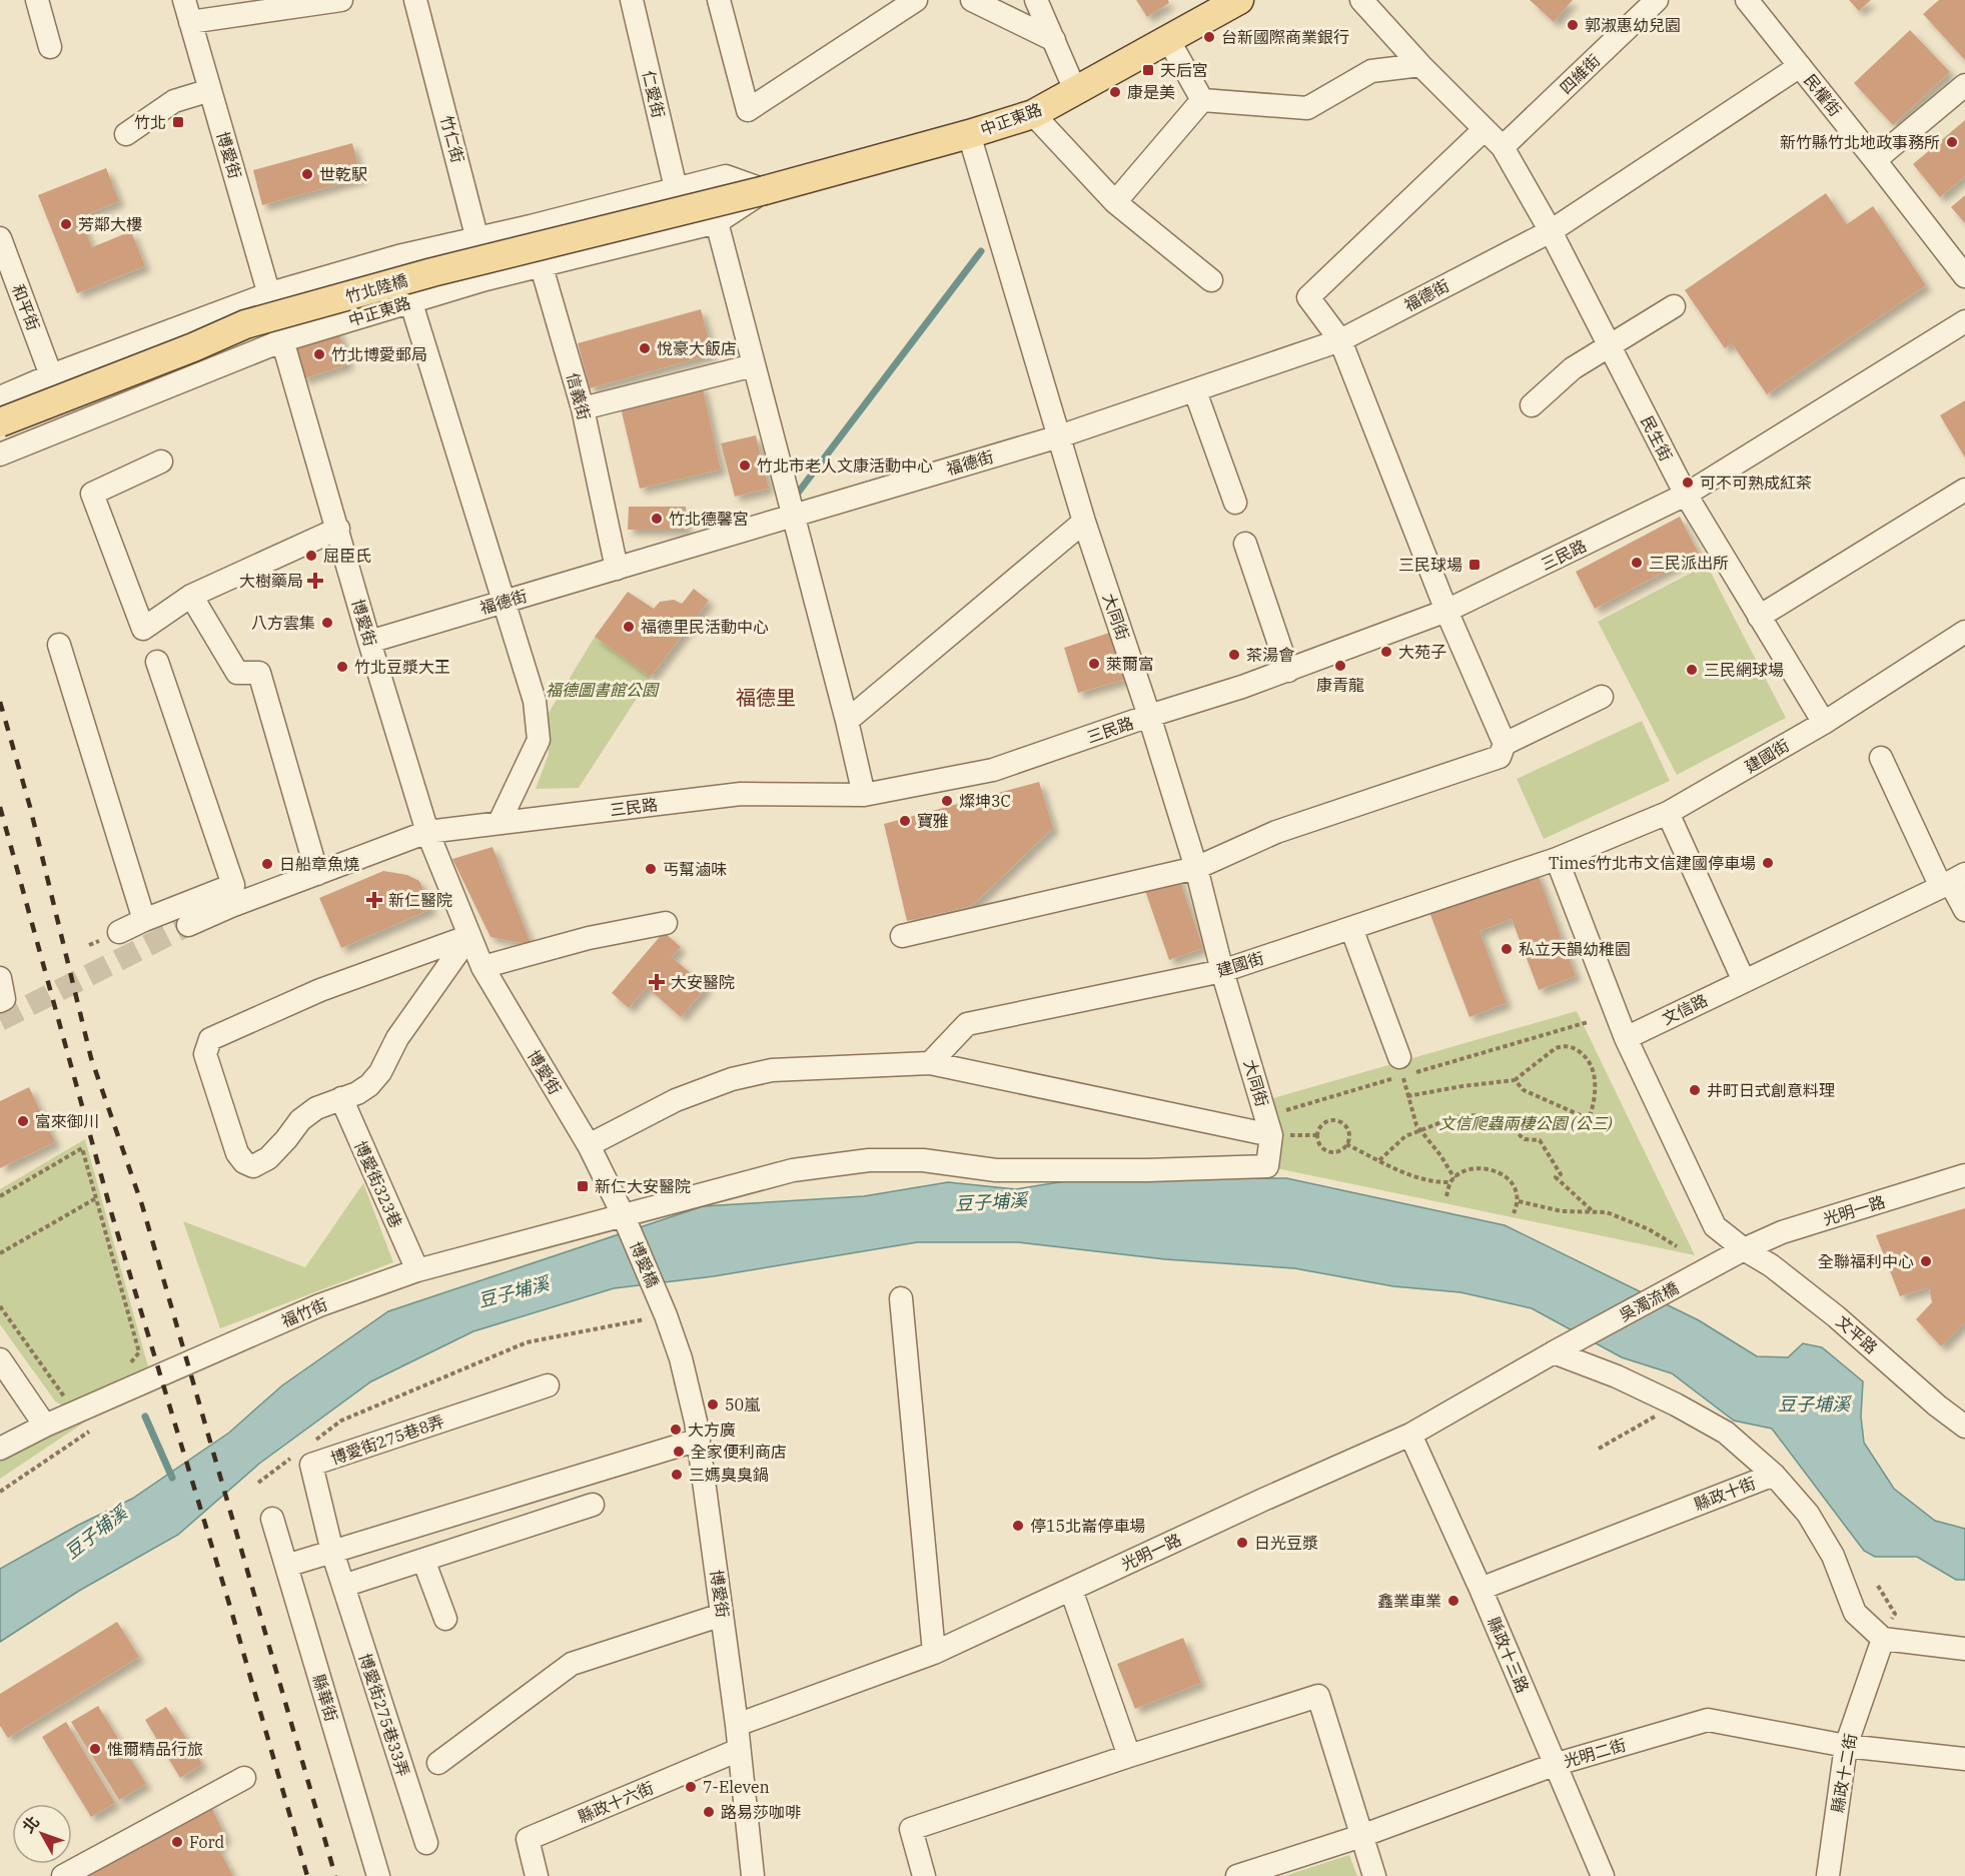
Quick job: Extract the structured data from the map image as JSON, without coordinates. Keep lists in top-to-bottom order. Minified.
{"streets":{"main road":["中正東路","竹北陸橋"],"street":["四維街","仁愛街","民權街","竹仁街","博愛街","福德街","和平街","信義街","民生街","三民路","大同街","建國街","文信路","博愛街323巷","光明一路","博愛橋","吳濁流橋","福竹街","文平路","博愛街275巷8弄","縣政十街","縣政十三路","縣華街","博愛街275巷33弄","光明二街","縣政十二街","縣政十六街"]},"crossings":[["四維街","民生街"],["民權街","福德街"],["中正東路","竹仁街"],["中正東路","博愛街"],["中正東路","竹北陸橋"],["中正東路","信義街"],["中正東路","大同街"],["博愛街","福德街"],["博愛街","三民路"],["博愛街","光明一路"],["博愛街","博愛橋"],["博愛街","福竹街"],["博愛街","縣政十六街"],["福德街","信義街"],["福德街","民生街"],["福德街","大同街"],["民生街","三民路"],["民生街","建國街"],["三民路","大同街"],["大同街","建國街"],["大同街","福竹街"],["博愛街323巷","福竹街"],["光明一路","吳濁流橋"],["光明一路","文平路"],["光明一路","縣政十三路"],["博愛橋","福竹街"],["吳濁流橋","文平路"],["博愛街275巷8弄","博愛街275巷33弄"],["縣政十街","縣政十三路"],["縣政十街","縣政十二街"],["縣政十三路","光明二街"],["光明二街","縣政十二街"]],"districts":["福德里"],"water":["豆子埔溪"],"parks":["福德圖書館公園","文信爬蟲兩棲公園 (公三)"],"places":{"other":["郭淑惠幼兒園","台新國際商業銀行","康是美","新竹縣竹北地政事務所","世乾駅","芳鄰大樓","悅豪大飯店","竹北博愛郵局","竹北市老人文康活動中心","可不可熟成紅茶","竹北德馨宮","屈臣氏","三民派出所","八方雲集","福德里民活動中心","大苑子","茶湯會","萊爾富","康青龍","竹北豆漿大王","三民網球場","燦坤3C","寶雅","Times竹北市文信建國停車場","日船章魚燒","丐幫滷味","私立天韻幼稚園","井町日式創意料理","富來御川","全聯福利中心","50嵐","大方廣","全家便利商店","三媽臭臭鍋","停15北崙停車場","日光豆漿","鑫業車業","惟爾精品行旅","7-Eleven","路易莎咖啡","Ford"],"transit":["天后宮","竹北","三民球場","新仁大安醫院"],"health":["大樹藥局","新仁醫院","大安醫院"]},"north":"top left"}
